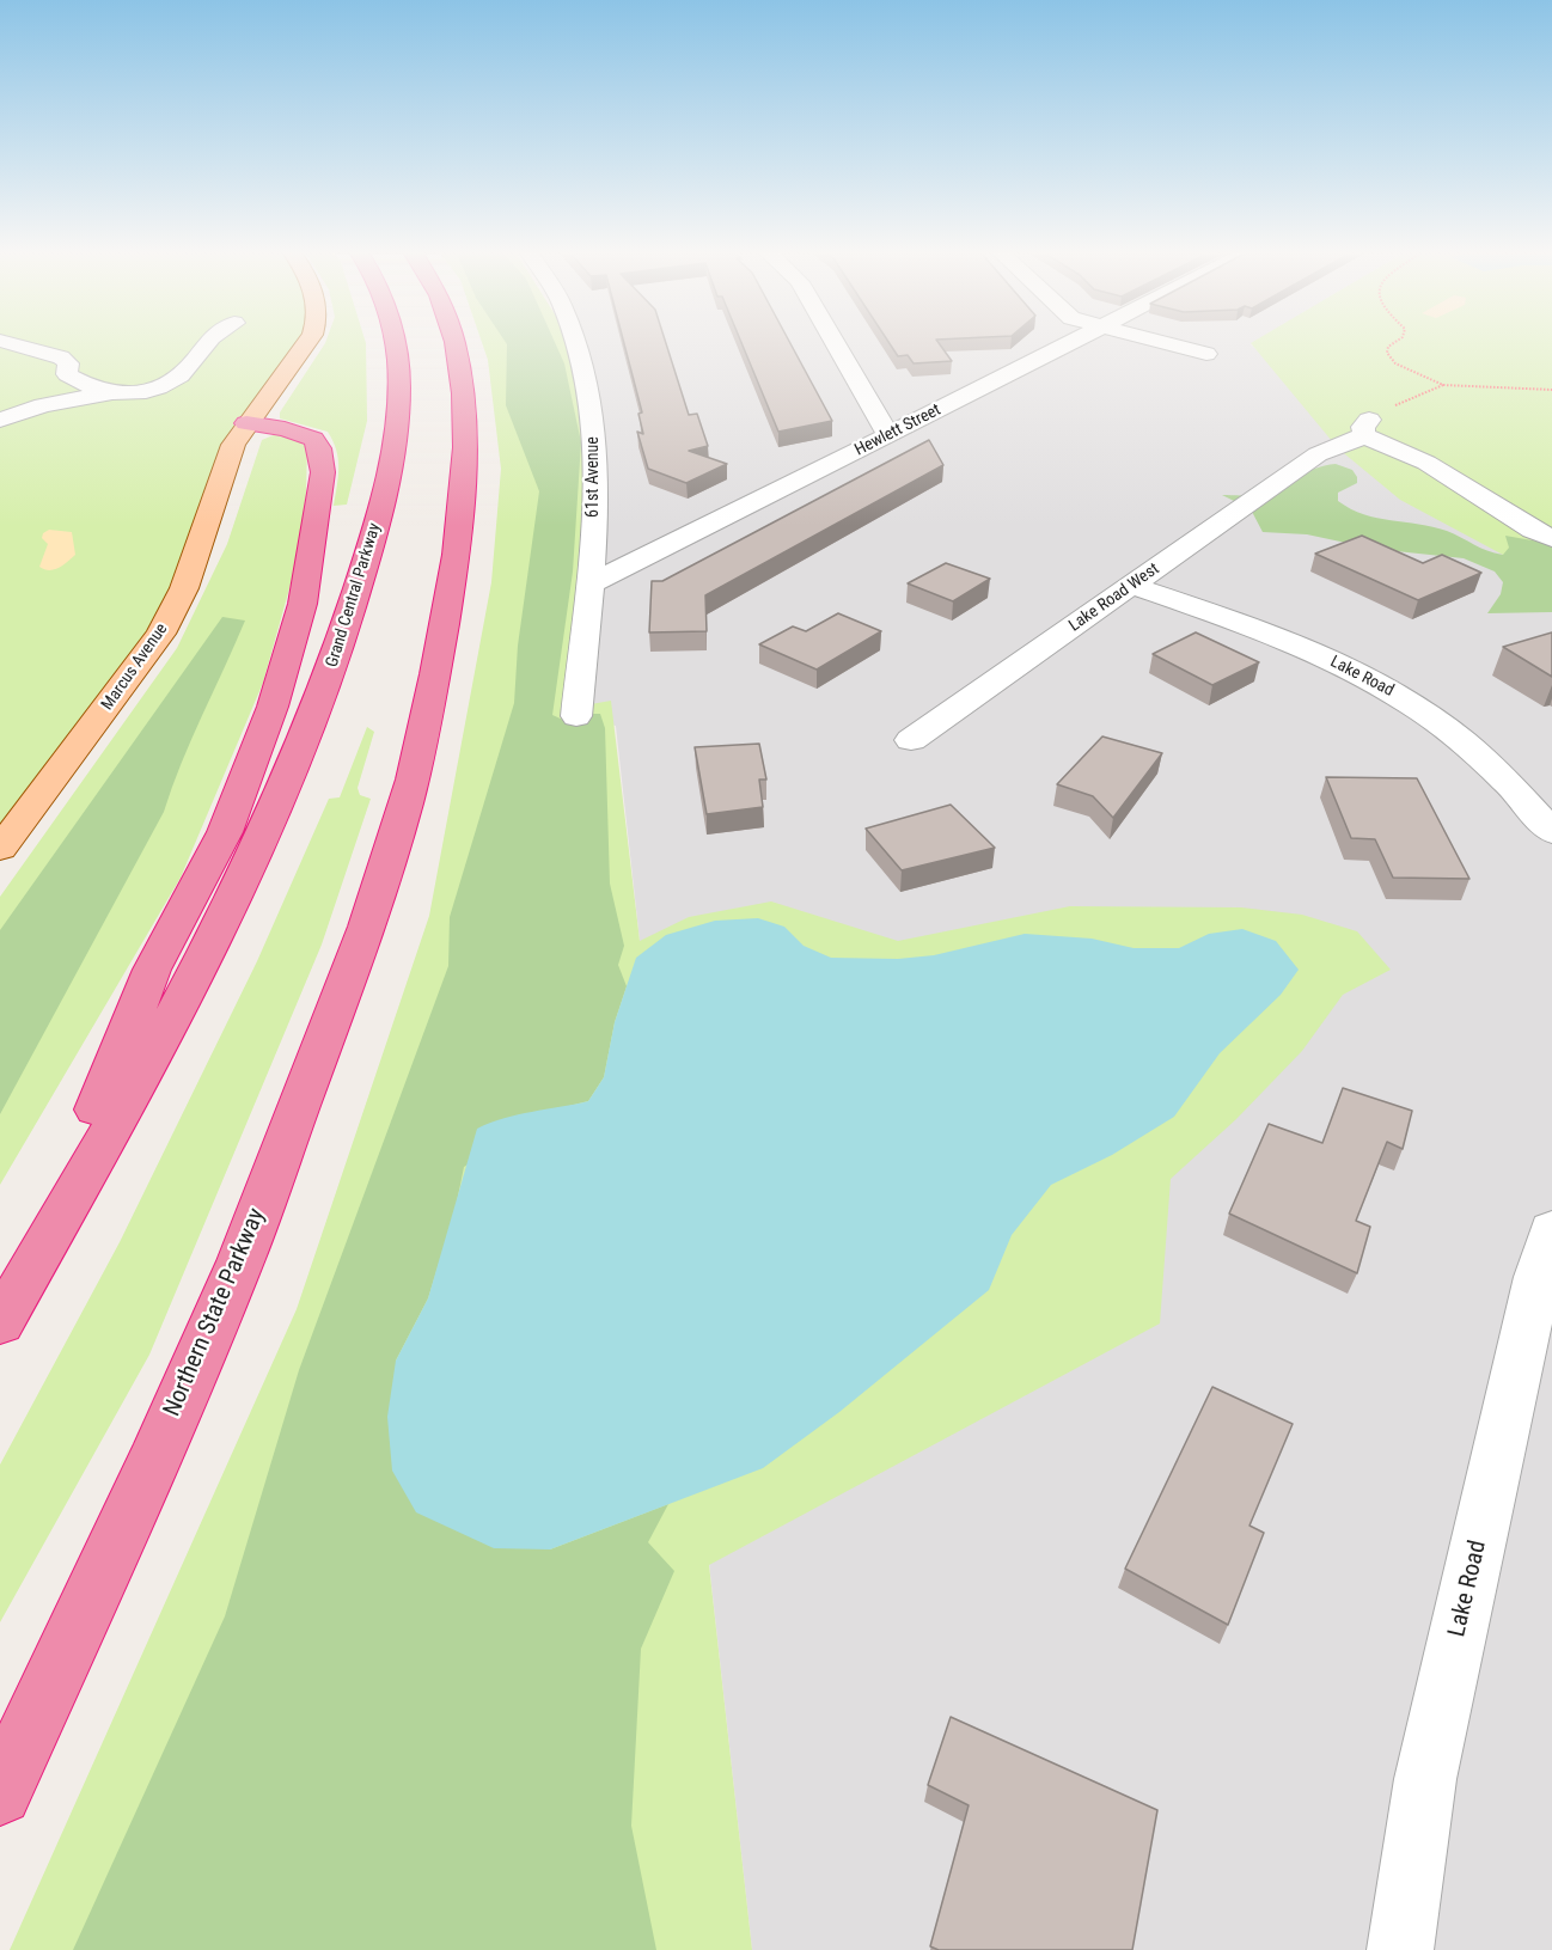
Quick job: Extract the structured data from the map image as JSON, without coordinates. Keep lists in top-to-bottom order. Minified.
{"streets":{"highway":["Grand Central Parkway","Northern State Parkway"],"main road":["Marcus Avenue"],"street":["Hewlett Street","61st Avenue","Lake Road West","Lake Road"]},"crossings":[["Hewlett Street","61st Avenue"],["Lake Road West","Lake Road"]]}
